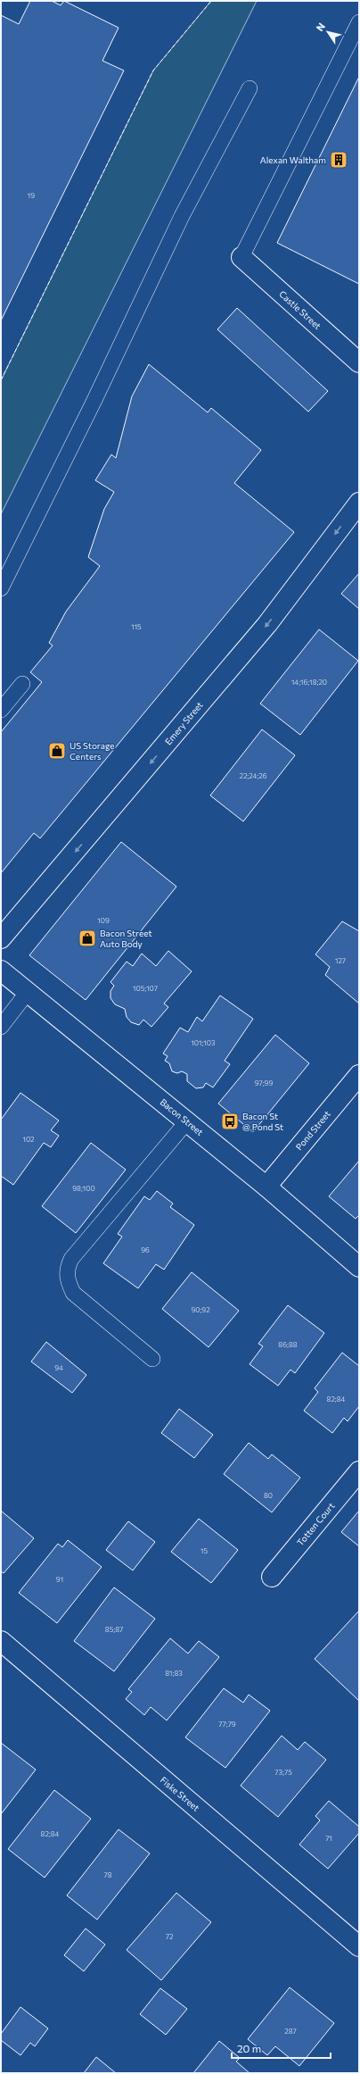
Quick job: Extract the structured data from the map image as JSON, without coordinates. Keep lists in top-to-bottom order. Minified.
{"streets":{"street":["Castle Street","Emery Street","Bacon Street","Pond Street","Totten Court","Fiske Street"]},"crossings":[["Bacon Street","Pond Street"]],"one_way":["Emery Street"],"places":{"building":["Alexan Waltham"],"shop":["US Storage Centers","Bacon Street Auto Body"],"bus stop":["Bacon St @ Pond St"]},"house_numbers":["19","115","14;16;18;20","22;24;26","109","127","105;107","101;103","97;99","102","98;100","96","90;92","86;88","94","82;84","80","15","91","85;87","81;83","77;79","73;75","82;84","71","78","72","287"],"scale_bar":"20 m","north":"top left"}
